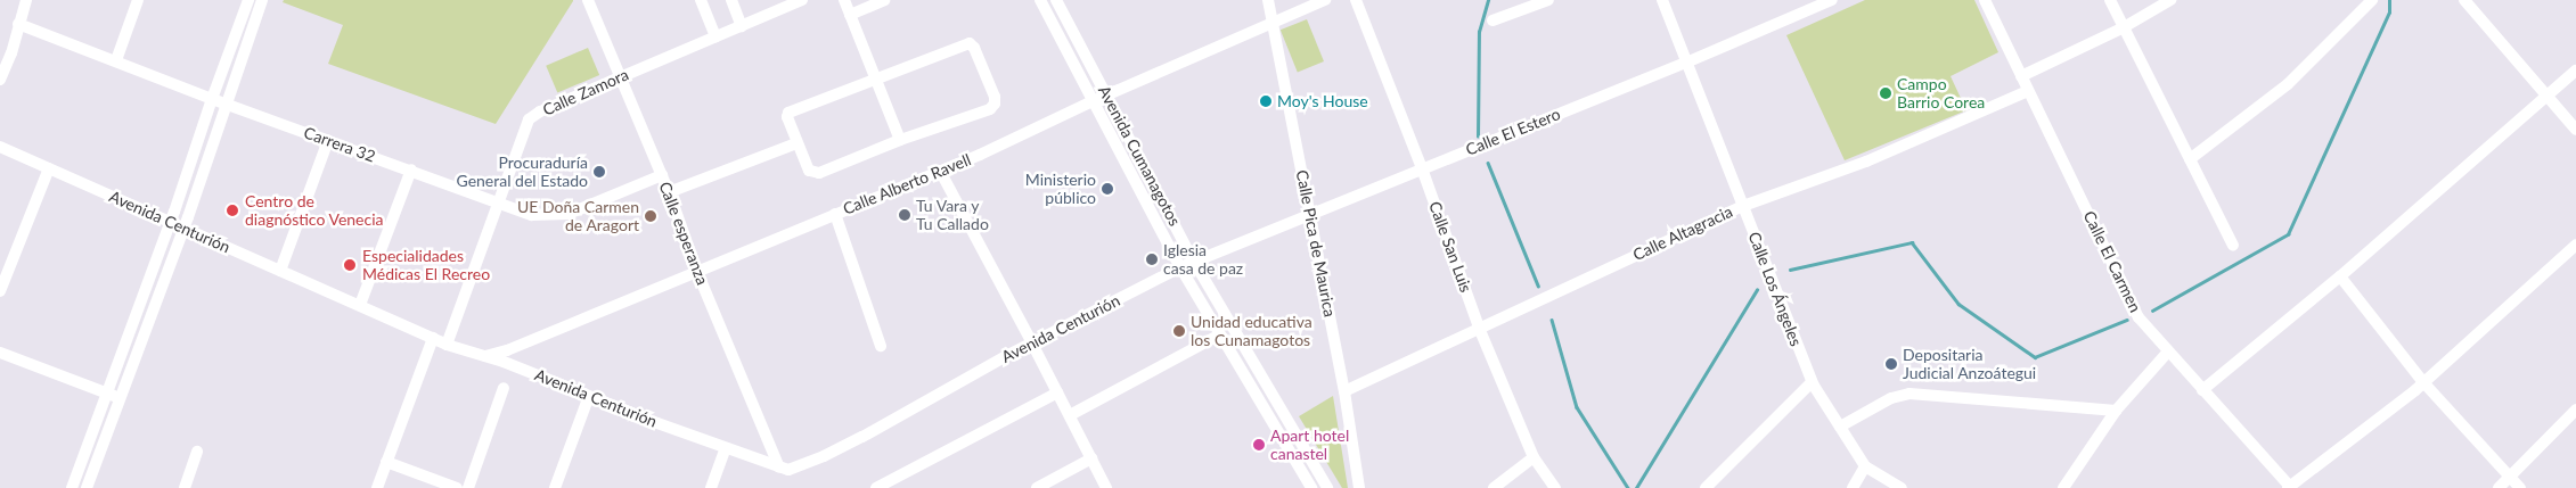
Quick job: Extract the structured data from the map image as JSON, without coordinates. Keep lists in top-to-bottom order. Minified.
{"streets":{"street":["Calle Zamora","Calle El Estero","Carrera 32","Avenida Cumanagotos","Calle Alberto Ravell","Avenida Centurión","Calle esperanza","Calle Altagracia","Calle Pica de Maurica","Calle San Luis","Calle El Carmen","Calle Los Ángeles"]},"crossings":[["Calle Zamora","Carrera 32"],["Calle Zamora","Avenida Centurión"],["Calle Zamora","Calle esperanza"],["Calle El Estero","Avenida Cumanagotos"],["Calle El Estero","Avenida Centurión"],["Calle El Estero","Calle Pica de Maurica"],["Calle El Estero","Calle San Luis"],["Calle El Estero","Calle Los Ángeles"],["Carrera 32","Calle esperanza"],["Avenida Cumanagotos","Calle Alberto Ravell"],["Avenida Cumanagotos","Avenida Centurión"],["Calle Alberto Ravell","Avenida Centurión"],["Calle Alberto Ravell","Calle esperanza"],["Calle Alberto Ravell","Calle Pica de Maurica"],["Avenida Centurión","Calle esperanza"],["Calle Altagracia","Calle Pica de Maurica"],["Calle Altagracia","Calle San Luis"],["Calle Altagracia","Calle El Carmen"],["Calle Altagracia","Calle Los Ángeles"]],"places":["Campo Barrio Corea","Moy's House","Procuraduría General del Estado","Ministerio público","Centro de diagnóstico Venecia","Tu Vara y Tu Callado","UE Doña Carmen de Aragort","Iglesia casa de paz","Especialidades Médicas El Recreo","Unidad educativa los Cunamagotos","Depositaria Judicial Anzoátegui","Apart hotel canastel"]}
